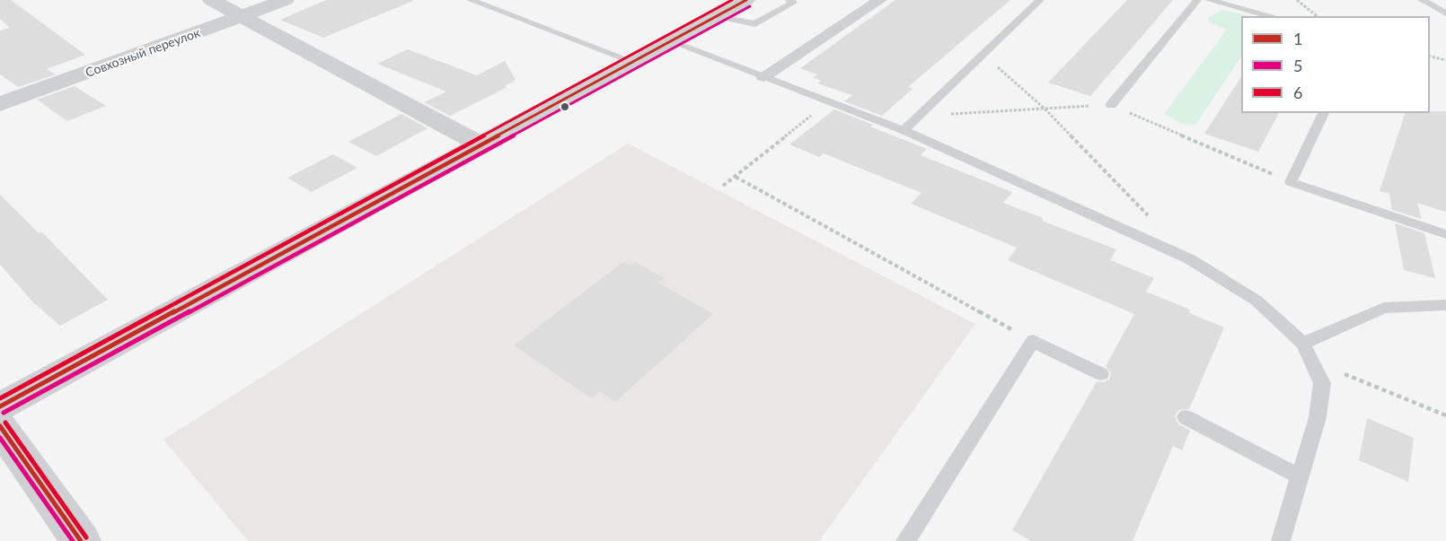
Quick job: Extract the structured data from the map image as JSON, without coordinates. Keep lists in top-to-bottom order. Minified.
{"streets":{"street":["Совхозный переулок"]},"lines":["transit line 1","transit line 6","transit line 5"],"legend":["1","5","6"]}
